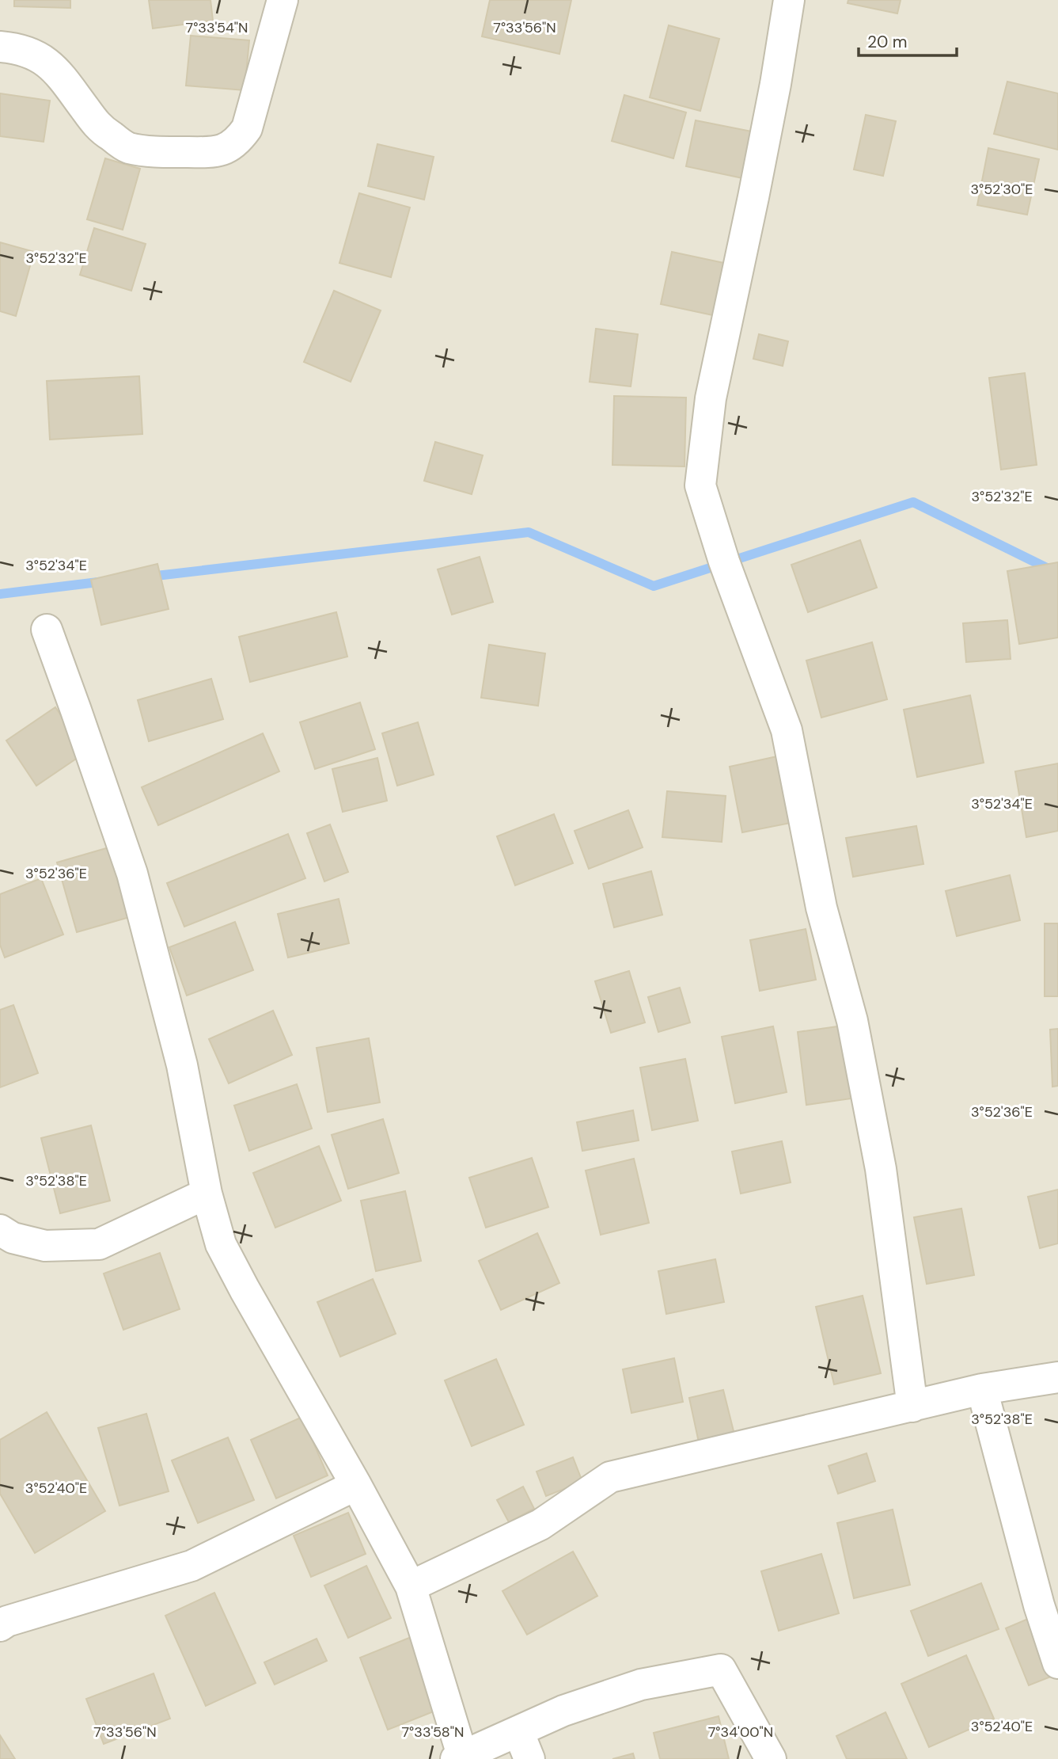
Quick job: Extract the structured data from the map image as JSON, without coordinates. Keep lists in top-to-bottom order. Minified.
{"scale_bar":"20 m","coordinates":["7°33'54\"N","7°33'56\"N","3°52'30\"E","3°52'32\"E","3°52'34\"E","3°52'36\"E","3°52'38\"E","3°52'40\"E","7°33'58\"N","7°34'00\"N"]}
